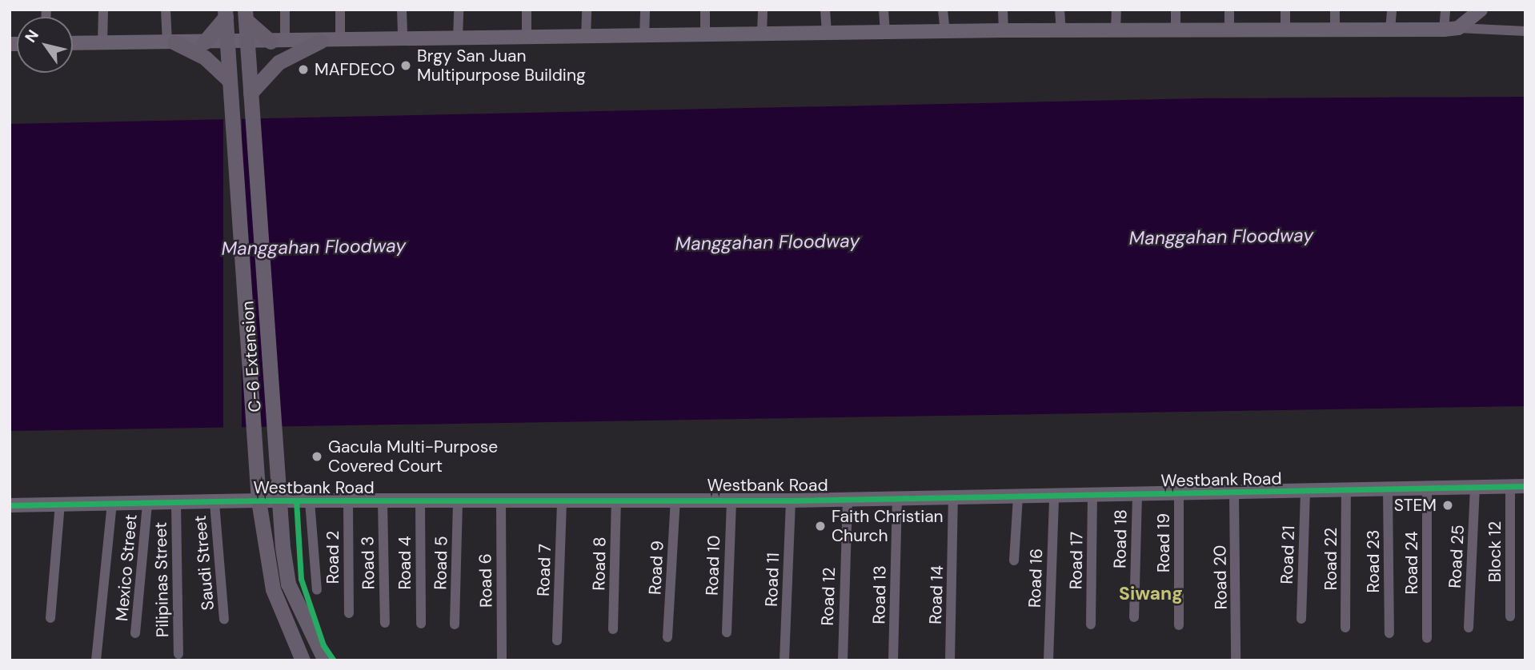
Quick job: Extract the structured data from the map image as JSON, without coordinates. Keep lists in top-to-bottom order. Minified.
{"streets":{"main road":["C-6 Extension"],"street":["Westbank Road","Road 18","Road 19","Block 12","Road 21","Road 25","Road 2","Road 22","Road 17","Road 23","Saudi Street","Road 3","Road 4","Road 5","Road 24","Road 8","Road 10","Mexico Street","Road 9","Road 7","Road 20","Road 16","Pilipinas Street","Road 11","Road 6","Road 13","Road 14","Road 12"]},"crossings":[["C-6 Extension","Westbank Road"],["Westbank Road","Road 18"],["Westbank Road","Road 19"],["Westbank Road","Block 12"],["Westbank Road","Road 21"],["Westbank Road","Road 25"],["Westbank Road","Road 2"],["Westbank Road","Road 22"],["Westbank Road","Road 17"],["Westbank Road","Road 23"],["Westbank Road","Saudi Street"],["Westbank Road","Road 3"],["Westbank Road","Road 4"],["Westbank Road","Road 5"],["Westbank Road","Road 24"],["Westbank Road","Road 8"],["Westbank Road","Road 10"],["Westbank Road","Mexico Street"],["Westbank Road","Road 9"],["Westbank Road","Road 7"],["Westbank Road","Road 20"],["Westbank Road","Road 16"],["Westbank Road","Pilipinas Street"],["Westbank Road","Road 11"],["Westbank Road","Road 6"],["Westbank Road","Road 13"],["Westbank Road","Road 14"],["Westbank Road","Road 12"]],"districts":["Siwang"],"water":["Manggahan Floodway"],"places":["Brgy San Juan Multipurpose Building","MAFDECO","Gacula Multi-Purpose Covered Court","STEM","Faith Christian Church"],"north":"top left"}
